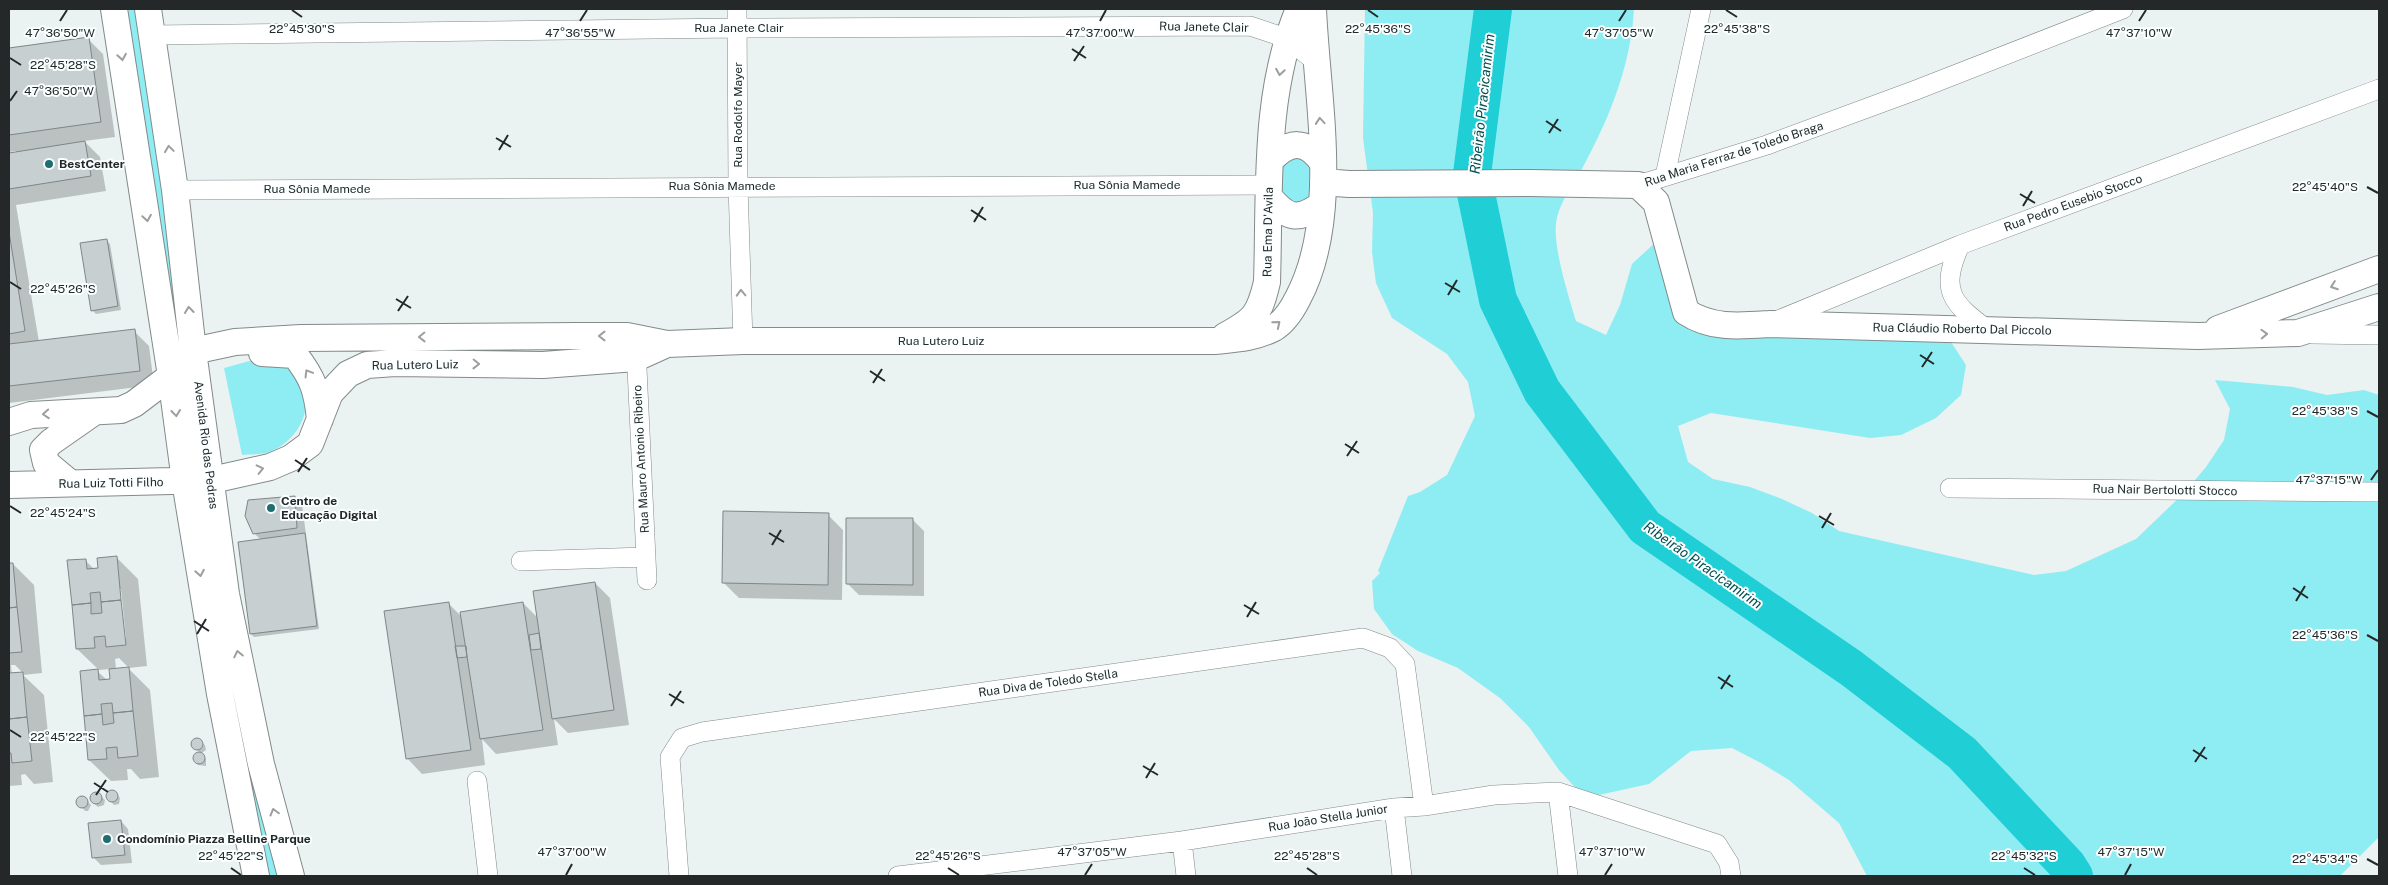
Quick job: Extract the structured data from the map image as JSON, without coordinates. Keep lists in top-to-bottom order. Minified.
{"streets":{"street":["Rua Janete Clair","Rua Rodolfo Mayer","Rua Maria Ferraz de Toledo Braga","Rua Sônia Mamede","Rua Pedro Eusebio Stocco","Rua Ema D'Avila","Rua Cláudio Roberto Dal Piccolo","Rua Lutero Luiz","Avenida Rio das Pedras","Rua Mauro Antonio Ribeiro","Rua Luiz Totti Filho","Rua Nair Bertolotti Stocco","Rua Diva de Toledo Stella","Rua João Stella Junior"]},"crossings":[["Rua Janete Clair","Rua Rodolfo Mayer"],["Rua Janete Clair","Rua Ema D'Avila"],["Rua Janete Clair","Avenida Rio das Pedras"],["Rua Rodolfo Mayer","Rua Sônia Mamede"],["Rua Rodolfo Mayer","Rua Lutero Luiz"],["Rua Maria Ferraz de Toledo Braga","Rua Sônia Mamede"],["Rua Maria Ferraz de Toledo Braga","Rua Ema D'Avila"],["Rua Maria Ferraz de Toledo Braga","Rua Cláudio Roberto Dal Piccolo"],["Rua Sônia Mamede","Rua Ema D'Avila"],["Rua Sônia Mamede","Avenida Rio das Pedras"],["Rua Pedro Eusebio Stocco","Rua Cláudio Roberto Dal Piccolo"],["Rua Ema D'Avila","Rua Lutero Luiz"],["Rua Lutero Luiz","Avenida Rio das Pedras"],["Rua Lutero Luiz","Rua Mauro Antonio Ribeiro"],["Rua Lutero Luiz","Rua Luiz Totti Filho"],["Avenida Rio das Pedras","Rua Luiz Totti Filho"],["Rua Diva de Toledo Stella","Rua João Stella Junior"]],"one_way":["Rua Rodolfo Mayer"],"water":["Ribeirão Piracicamirim"],"places":["BestCenter","Centro de Educação Digital","Condomínio Piazza Belline Parque"],"coordinates":["22°45'30\"S","22°45'36\"S","22°45'38\"S","47°36'50\"W","47°36'55\"W","47°37'00\"W","47°37'05\"W","47°37'10\"W","22°45'28\"S","22°45'40\"S","22°45'26\"S","47°37'15\"W","22°45'24\"S","22°45'22\"S","22°45'32\"S","22°45'34\"S"]}
